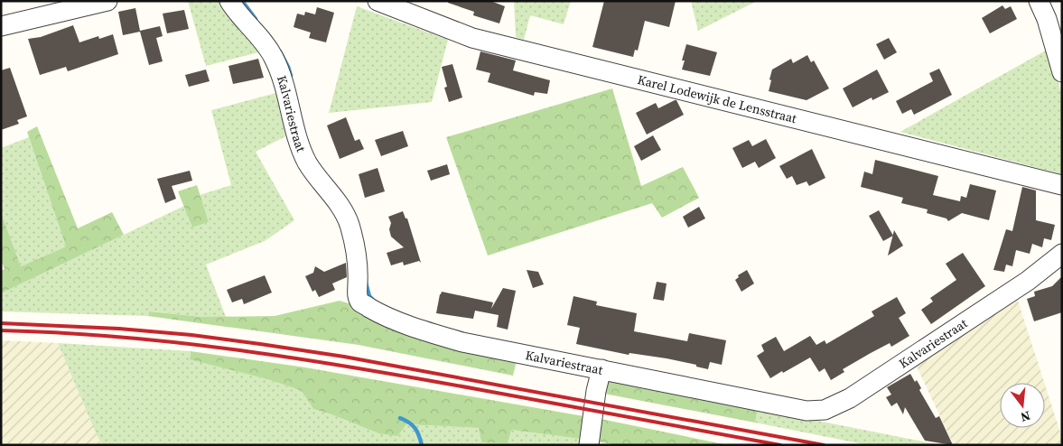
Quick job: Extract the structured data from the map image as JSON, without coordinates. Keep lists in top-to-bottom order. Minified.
{"streets":{"street":["Karel Lodewijk de Lensstraat","Kalvariestraat"]},"north":"bottom"}
